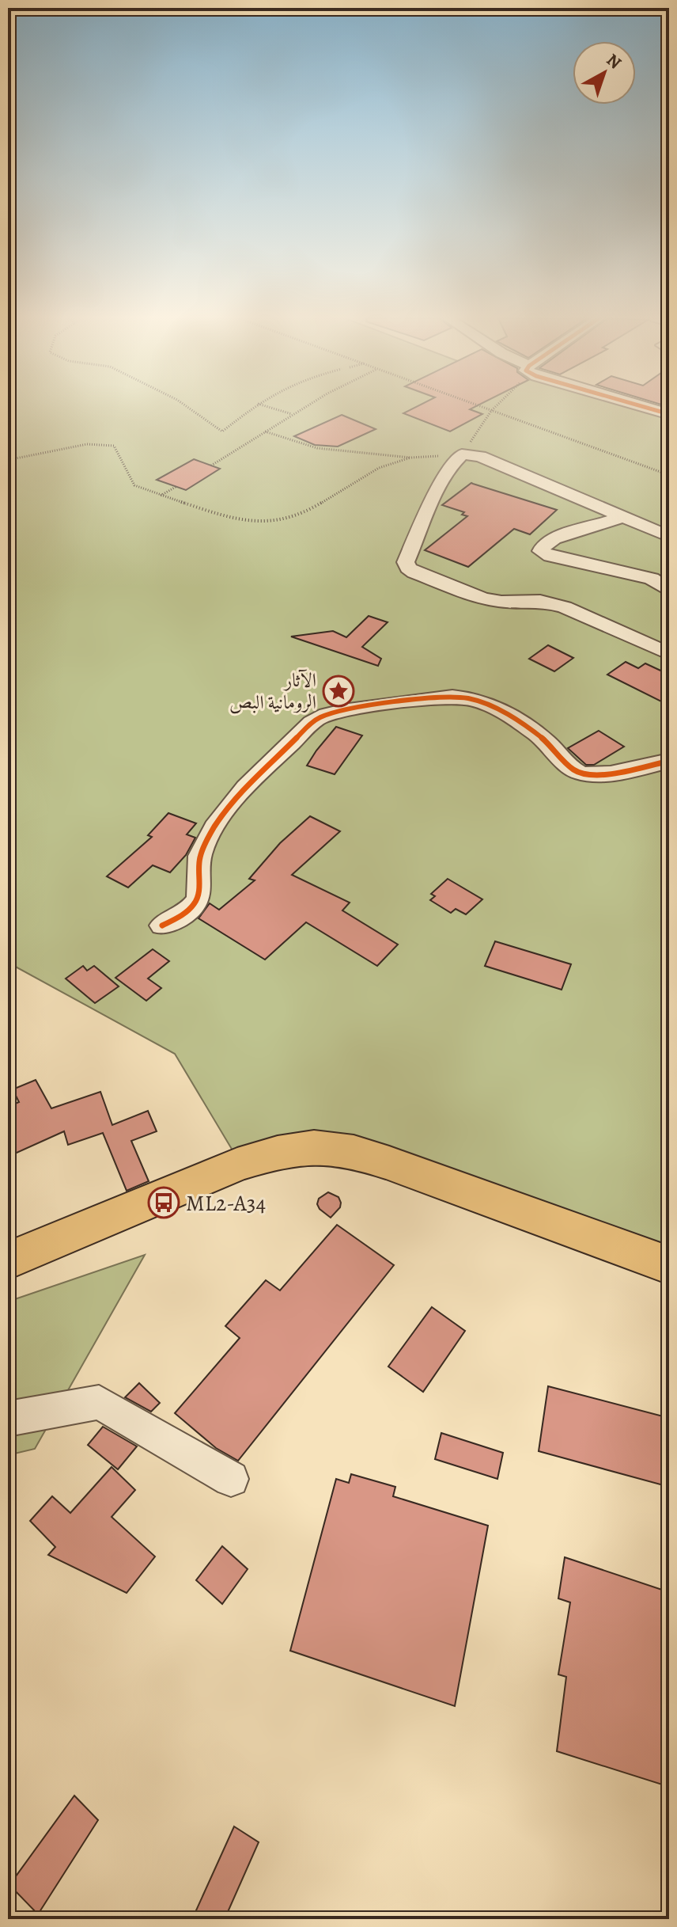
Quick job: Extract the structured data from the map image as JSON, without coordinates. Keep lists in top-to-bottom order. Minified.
{"places":{"place":["الآثار الرومانية البص"],"bus stop":["ML2-A34"]},"north":"top right"}
